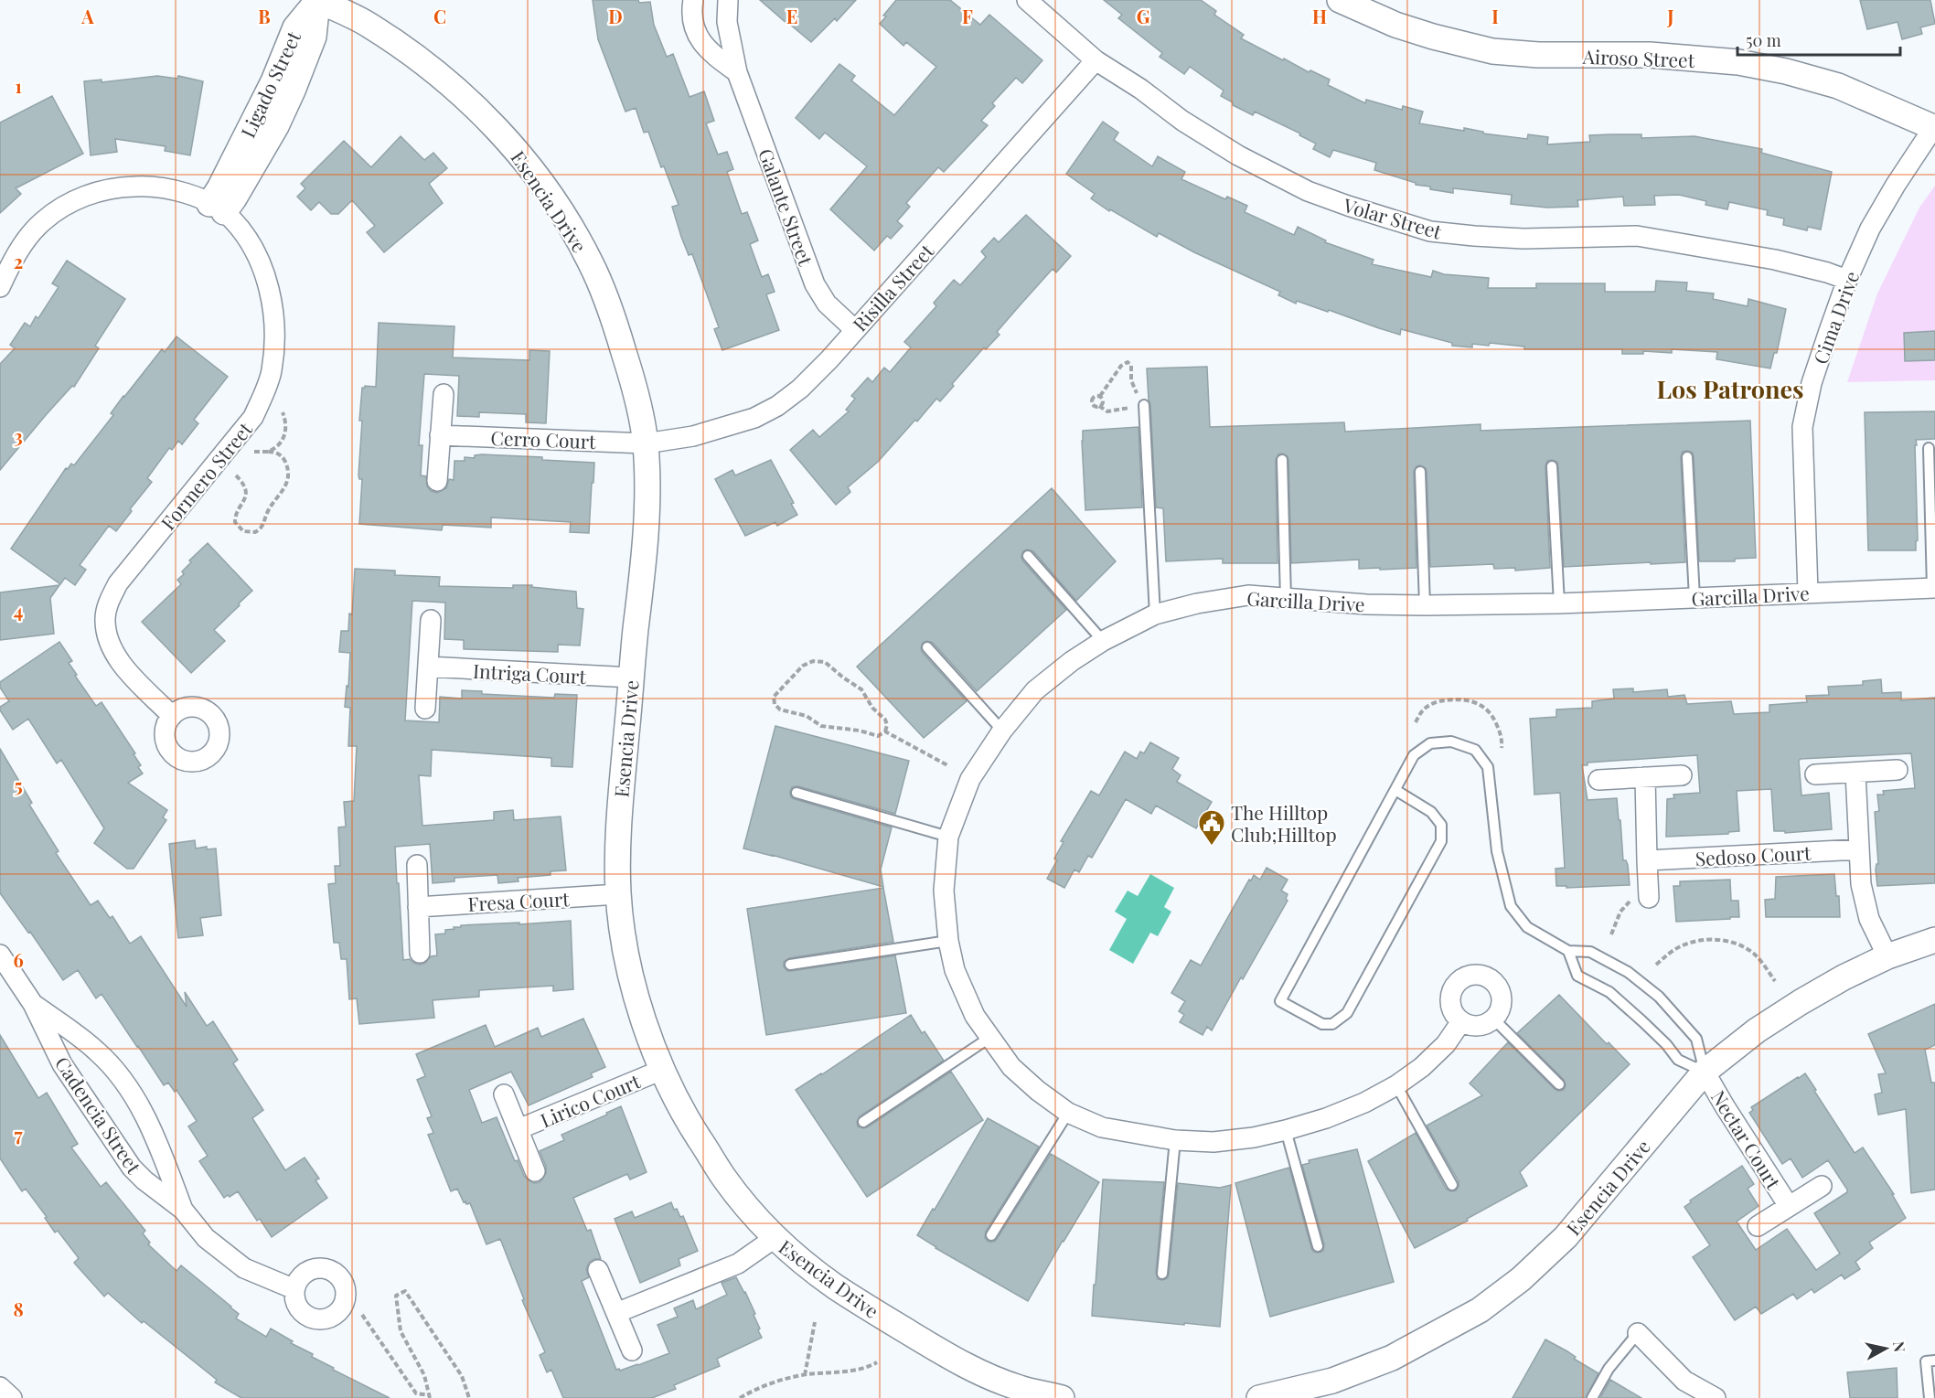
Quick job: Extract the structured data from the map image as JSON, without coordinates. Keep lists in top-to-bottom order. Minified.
{"streets":{"street":["Airoso Street","Ligado Street","Esencia Drive","Galante Street","Volar Street","Risilla Street","Cima Drive","Cerro Court","Formero Street","Garcilla Drive","Intriga Court","Sedoso Court","Fresa Court","Lirico Court","Cadencia Street","Nectar Court"]},"crossings":[["Airoso Street","Cima Drive"],["Ligado Street","Esencia Drive"],["Ligado Street","Formero Street"],["Esencia Drive","Risilla Street"],["Esencia Drive","Cerro Court"],["Esencia Drive","Intriga Court"],["Esencia Drive","Fresa Court"],["Esencia Drive","Lirico Court"],["Esencia Drive","Nectar Court"],["Galante Street","Risilla Street"],["Volar Street","Risilla Street"],["Volar Street","Cima Drive"],["Risilla Street","Cerro Court"],["Cima Drive","Garcilla Drive"]],"districts":["Los Patrones"],"places":{"public building":["The Hilltop Club;Hilltop"]},"scale_bar":"50 m","north":"right","grid":{"columns":["A","B","C","D","E","F","G","H","I","J"],"rows":["1","2","3","4","5","6","7","8"]}}
